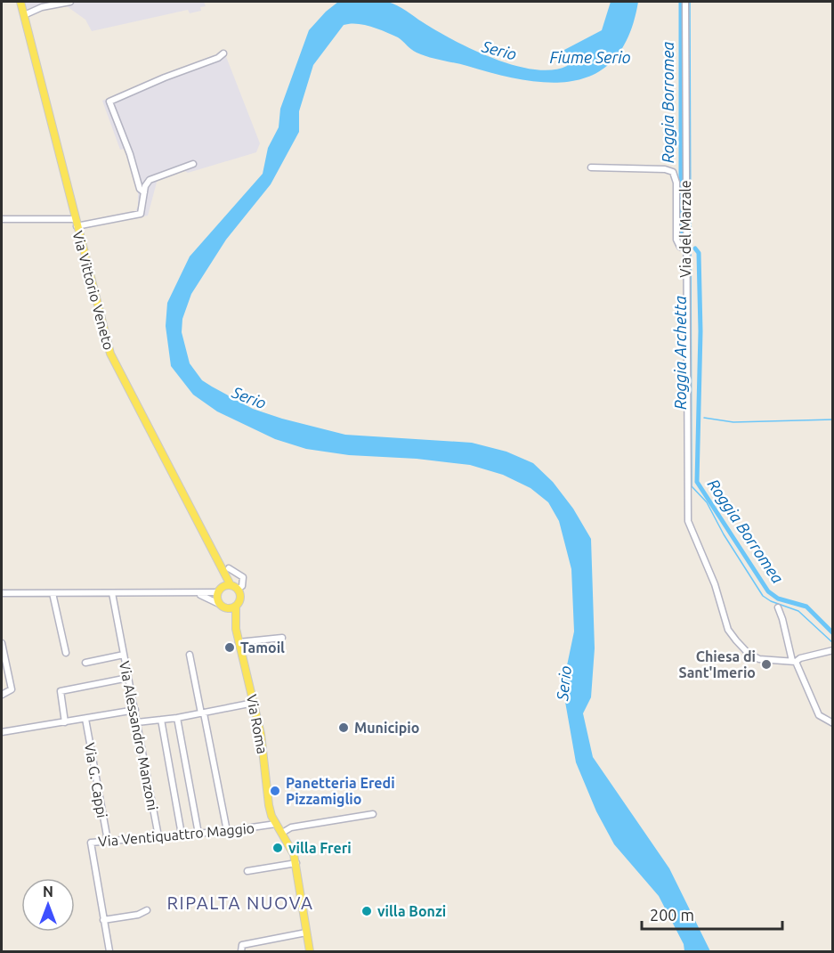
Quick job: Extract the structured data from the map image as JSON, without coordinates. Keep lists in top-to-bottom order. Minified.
{"streets":{"main road":["Via Vittorio Veneto","Via Roma"],"street":["Via del Marzale","Via Alessandro Manzoni","Via G. Cappi","Via Ventiquattro Maggio"]},"crossings":[["Via Vittorio Veneto","Via Roma"],["Via Roma","Via Ventiquattro Maggio"],["Via Alessandro Manzoni","Via Ventiquattro Maggio"],["Via G. Cappi","Via Ventiquattro Maggio"]],"districts":["RIPALTA NUOVA"],"water":["Serio","Fiume Serio","Roggia Borromea","Roggia Archetta"],"places":["Tamoil","Chiesa di Sant'Imerio","Municipio","Panetteria Eredi Pizzamiglio","villa Freri","villa Bonzi"],"scale_bar":"200 m","north":"top"}
